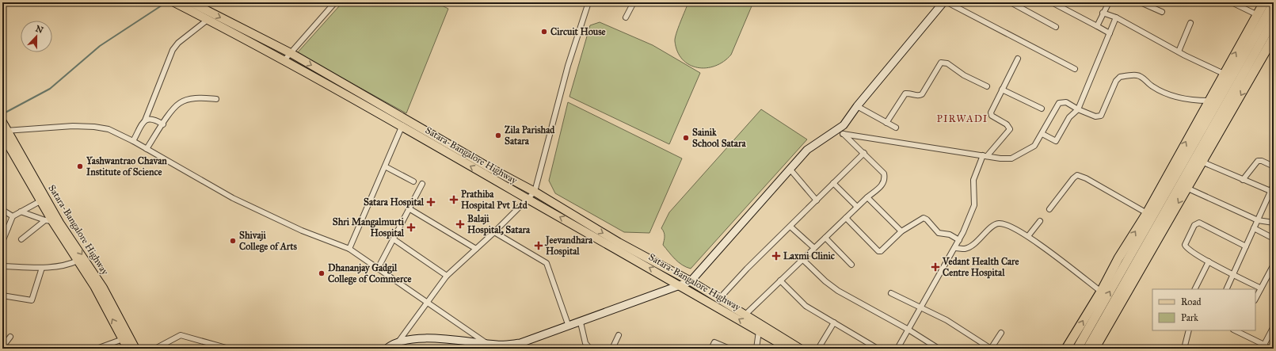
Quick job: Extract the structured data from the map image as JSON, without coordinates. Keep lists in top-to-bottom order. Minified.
{"streets":{"main road":["Satara-Bangalore Highway"]},"districts":["PIRWADI"],"places":{"other":["Circuit House","Zila Parishad Satara","Sainik School Satara","Yashwantrao Chavan Institute of Science","Shivaji College of Arts","Dhananjay Gadgil College of Commerce"],"health":["Prathiba Hospital Pvt Ltd","Satara Hospital","Balaji Hospital, Satara","Shri Mangalmurti Hospital","Jeevandhara Hospital","Laxmi Clinic","Vedant Health Care Centre Hospital"]},"legend":["Road","Park"],"north":"top"}
